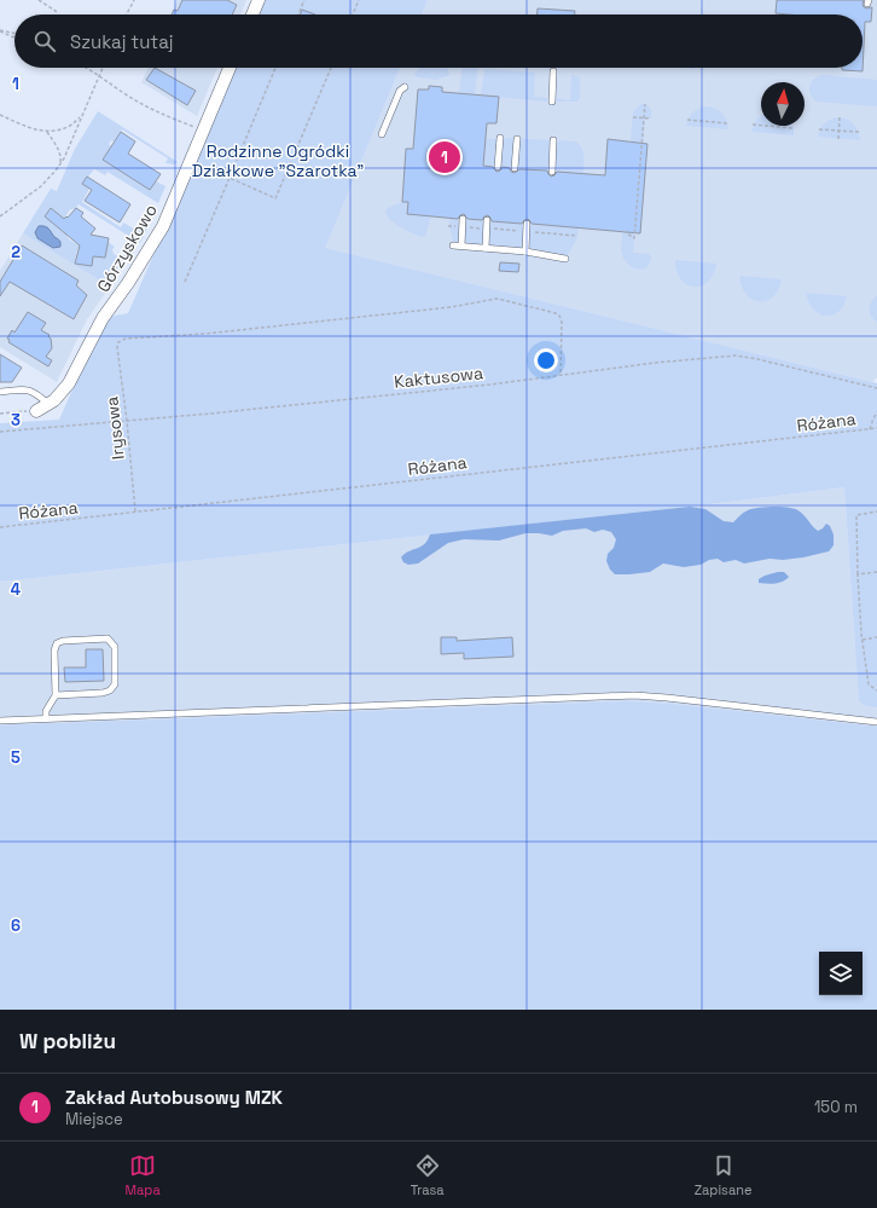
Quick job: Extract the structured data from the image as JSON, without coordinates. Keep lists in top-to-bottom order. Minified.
{"streets":{"street":["Górzyskowo"],"path":["Kaktusowa","Różana","Irysowa"]},"crossings":[["Kaktusowa","Irysowa"],["Różana","Irysowa"]],"parks":["Rodzinne Ogródki Działkowe \"Szarotka\""],"north":"top","page":{"search":"Szukaj tutaj","pins":"1","heading":"W pobliżu","list":[{"mark":"1","name":"Zakład Autobusowy MZK","note":"Miejsce","value":"150 m"}],"nav":["Mapa","Trasa","Zapisane"]},"grid":{"rows":["1","2","3","4","5","6"]}}
